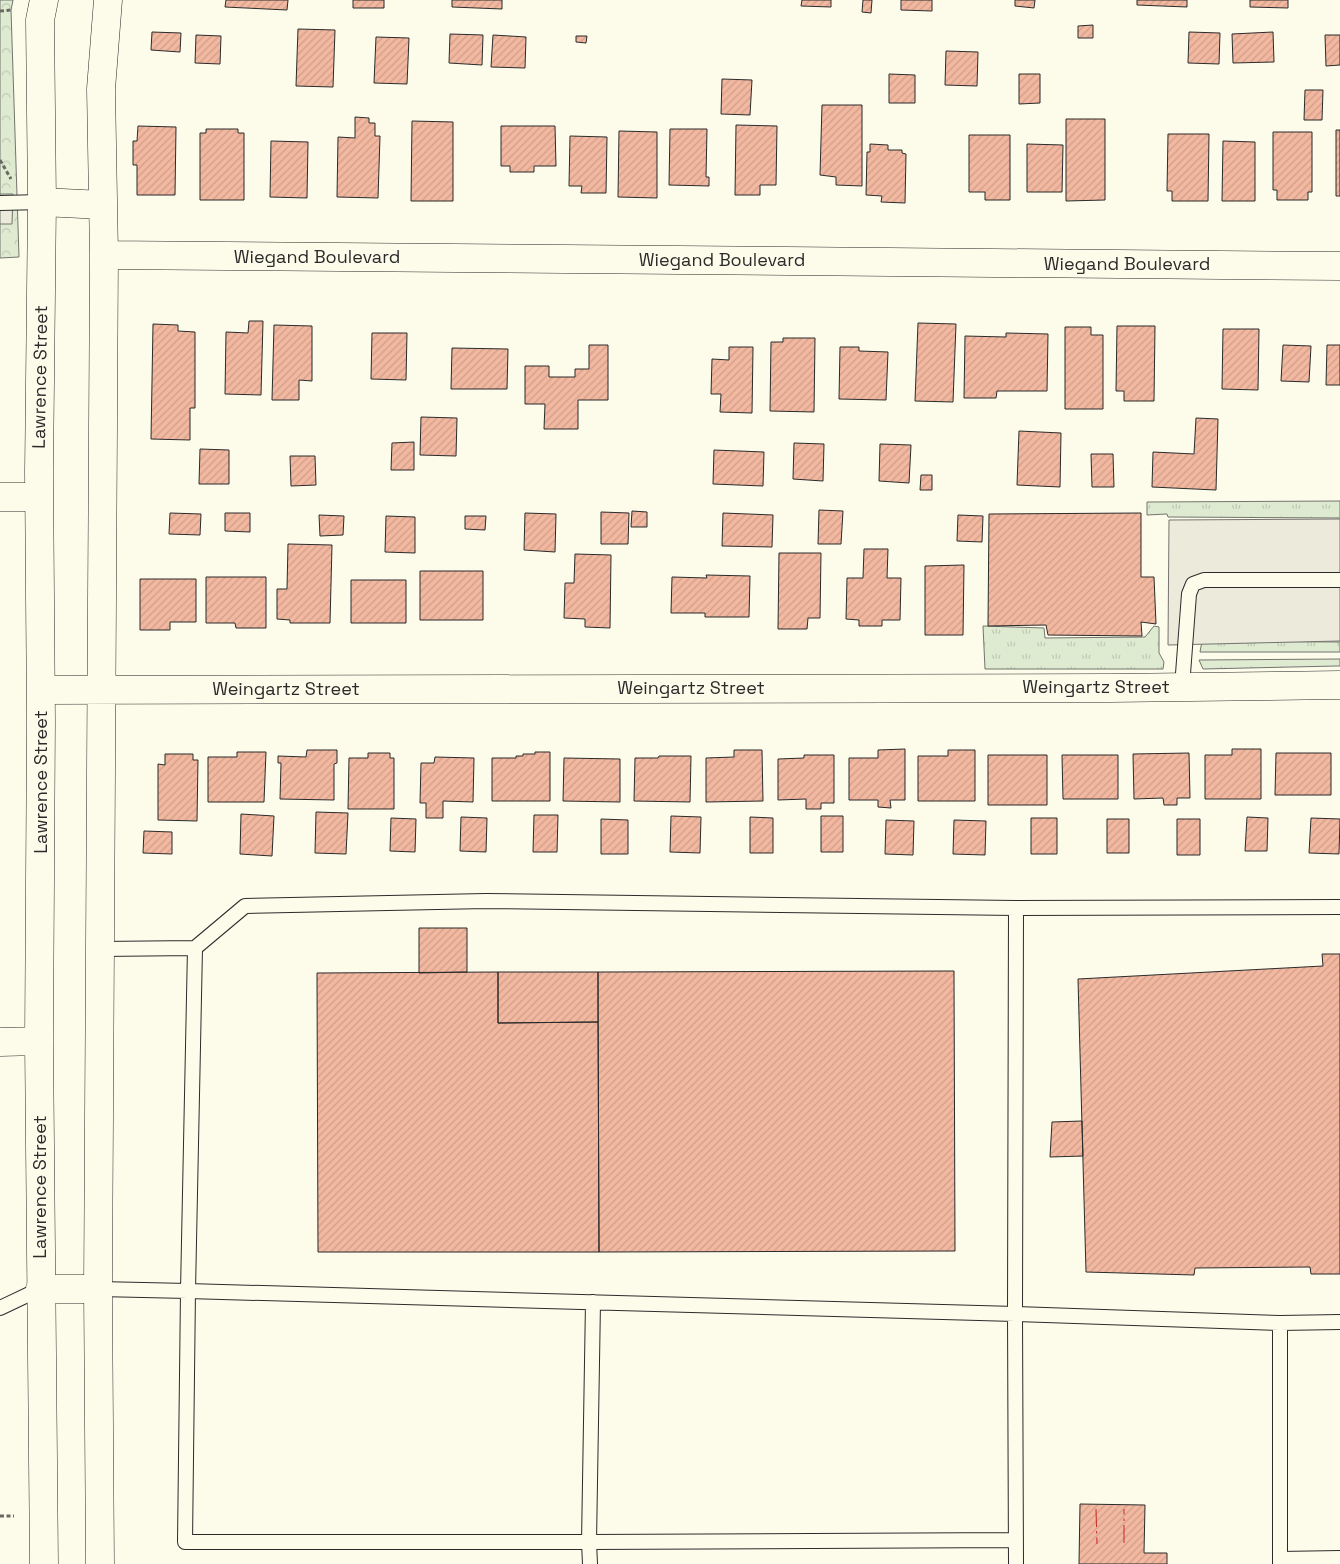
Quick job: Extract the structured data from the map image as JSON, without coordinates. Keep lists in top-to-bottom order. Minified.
{"streets":{"street":["Wiegand Boulevard","Lawrence Street","Weingartz Street"]},"crossings":[["Lawrence Street","Weingartz Street"]]}
